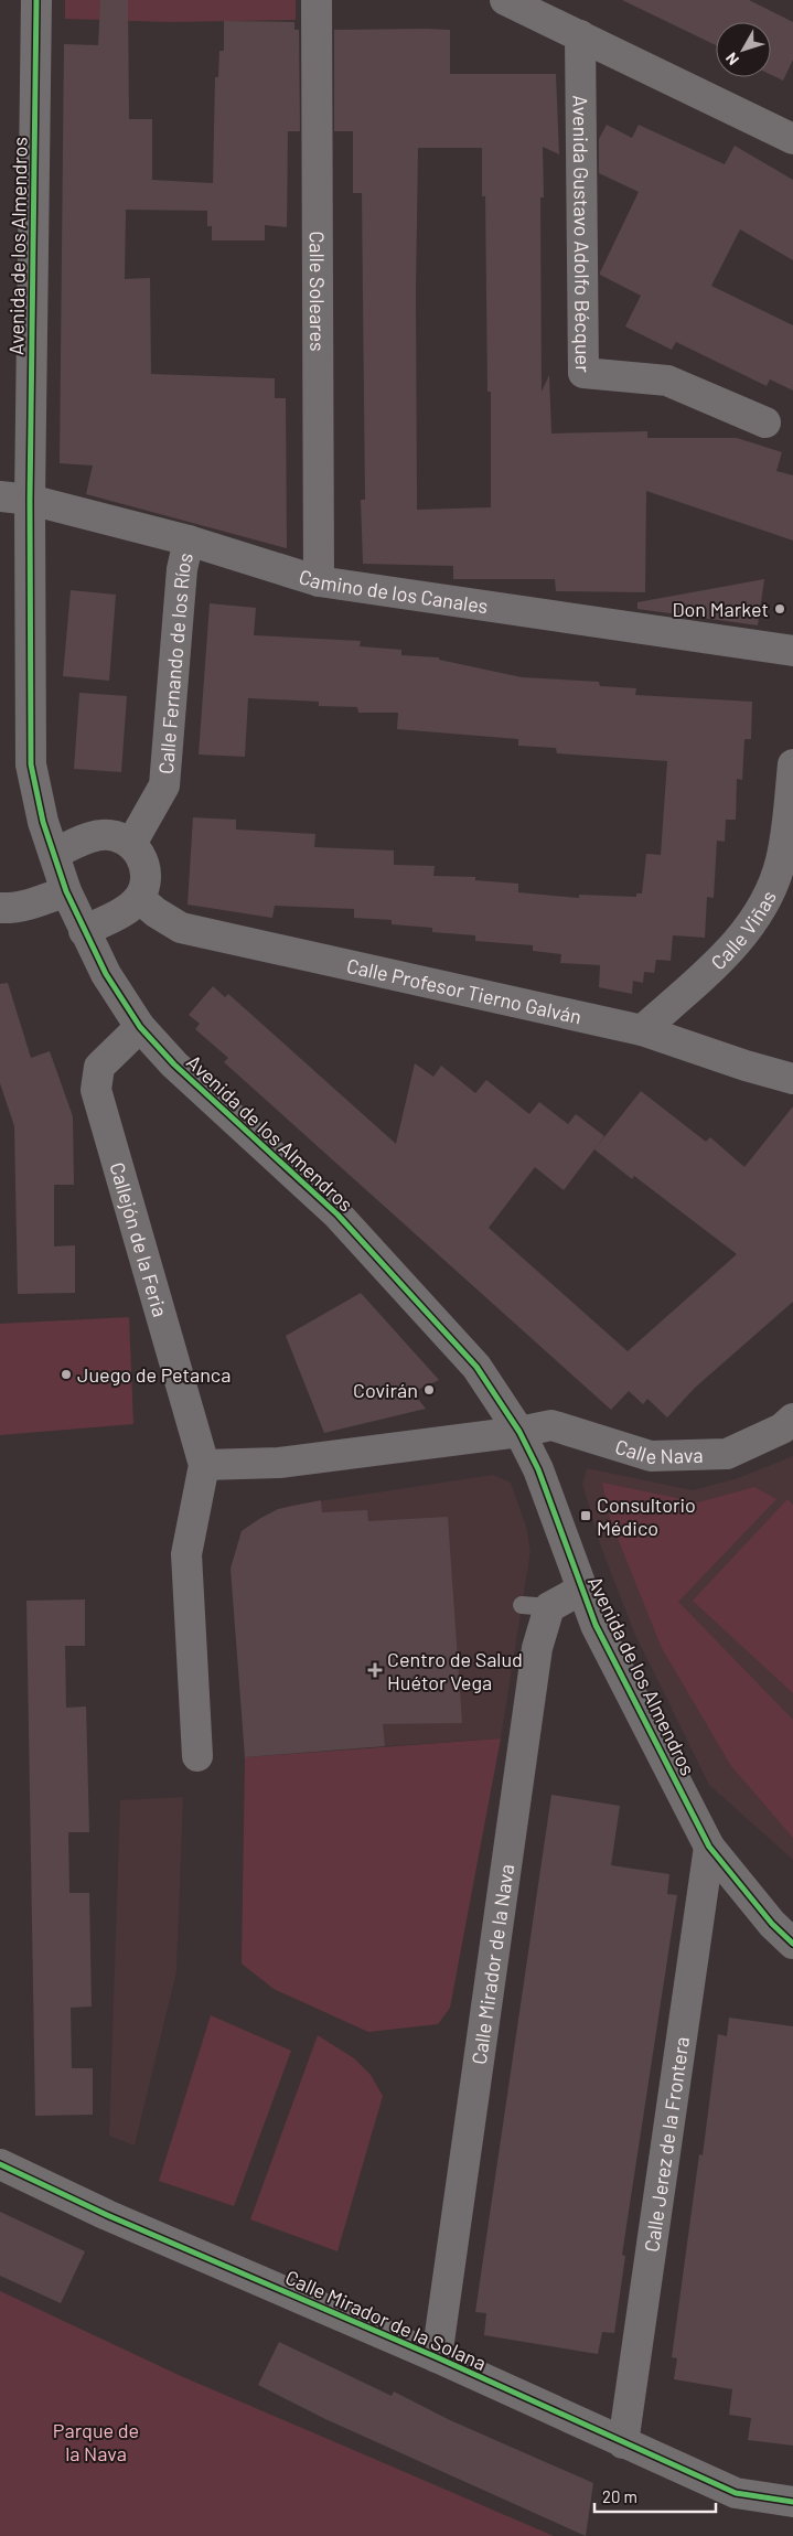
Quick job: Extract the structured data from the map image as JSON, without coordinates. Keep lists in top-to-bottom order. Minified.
{"streets":{"street":["Avenida Gustavo Adolfo Bécquer","Avenida de los Almendros","Calle Soleares","Camino de los Canales","Calle Fernando de los Ríos","Calle Viñas","Calle Profesor Tierno Galván","Callejón de la Feria","Calle Nava","Calle Mirador de la Nava","Calle Jerez de la Frontera","Calle Mirador de la Solana"]},"crossings":[["Avenida de los Almendros","Camino de los Canales"],["Avenida de los Almendros","Calle Fernando de los Ríos"],["Avenida de los Almendros","Calle Profesor Tierno Galván"],["Avenida de los Almendros","Callejón de la Feria"],["Avenida de los Almendros","Calle Nava"],["Avenida de los Almendros","Calle Mirador de la Nava"],["Avenida de los Almendros","Calle Jerez de la Frontera"],["Calle Soleares","Camino de los Canales"],["Camino de los Canales","Calle Fernando de los Ríos"],["Calle Fernando de los Ríos","Calle Profesor Tierno Galván"],["Calle Viñas","Calle Profesor Tierno Galván"],["Calle Mirador de la Nava","Calle Mirador de la Solana"],["Calle Jerez de la Frontera","Calle Mirador de la Solana"]],"parks":["Parque de la Nava"],"places":{"other":["Don Market","Juego de Petanca","Covirán"],"transit":["Consultorio Médico"],"health":["Centro de Salud Huétor Vega"]},"scale_bar":"20 m","north":"bottom left"}
